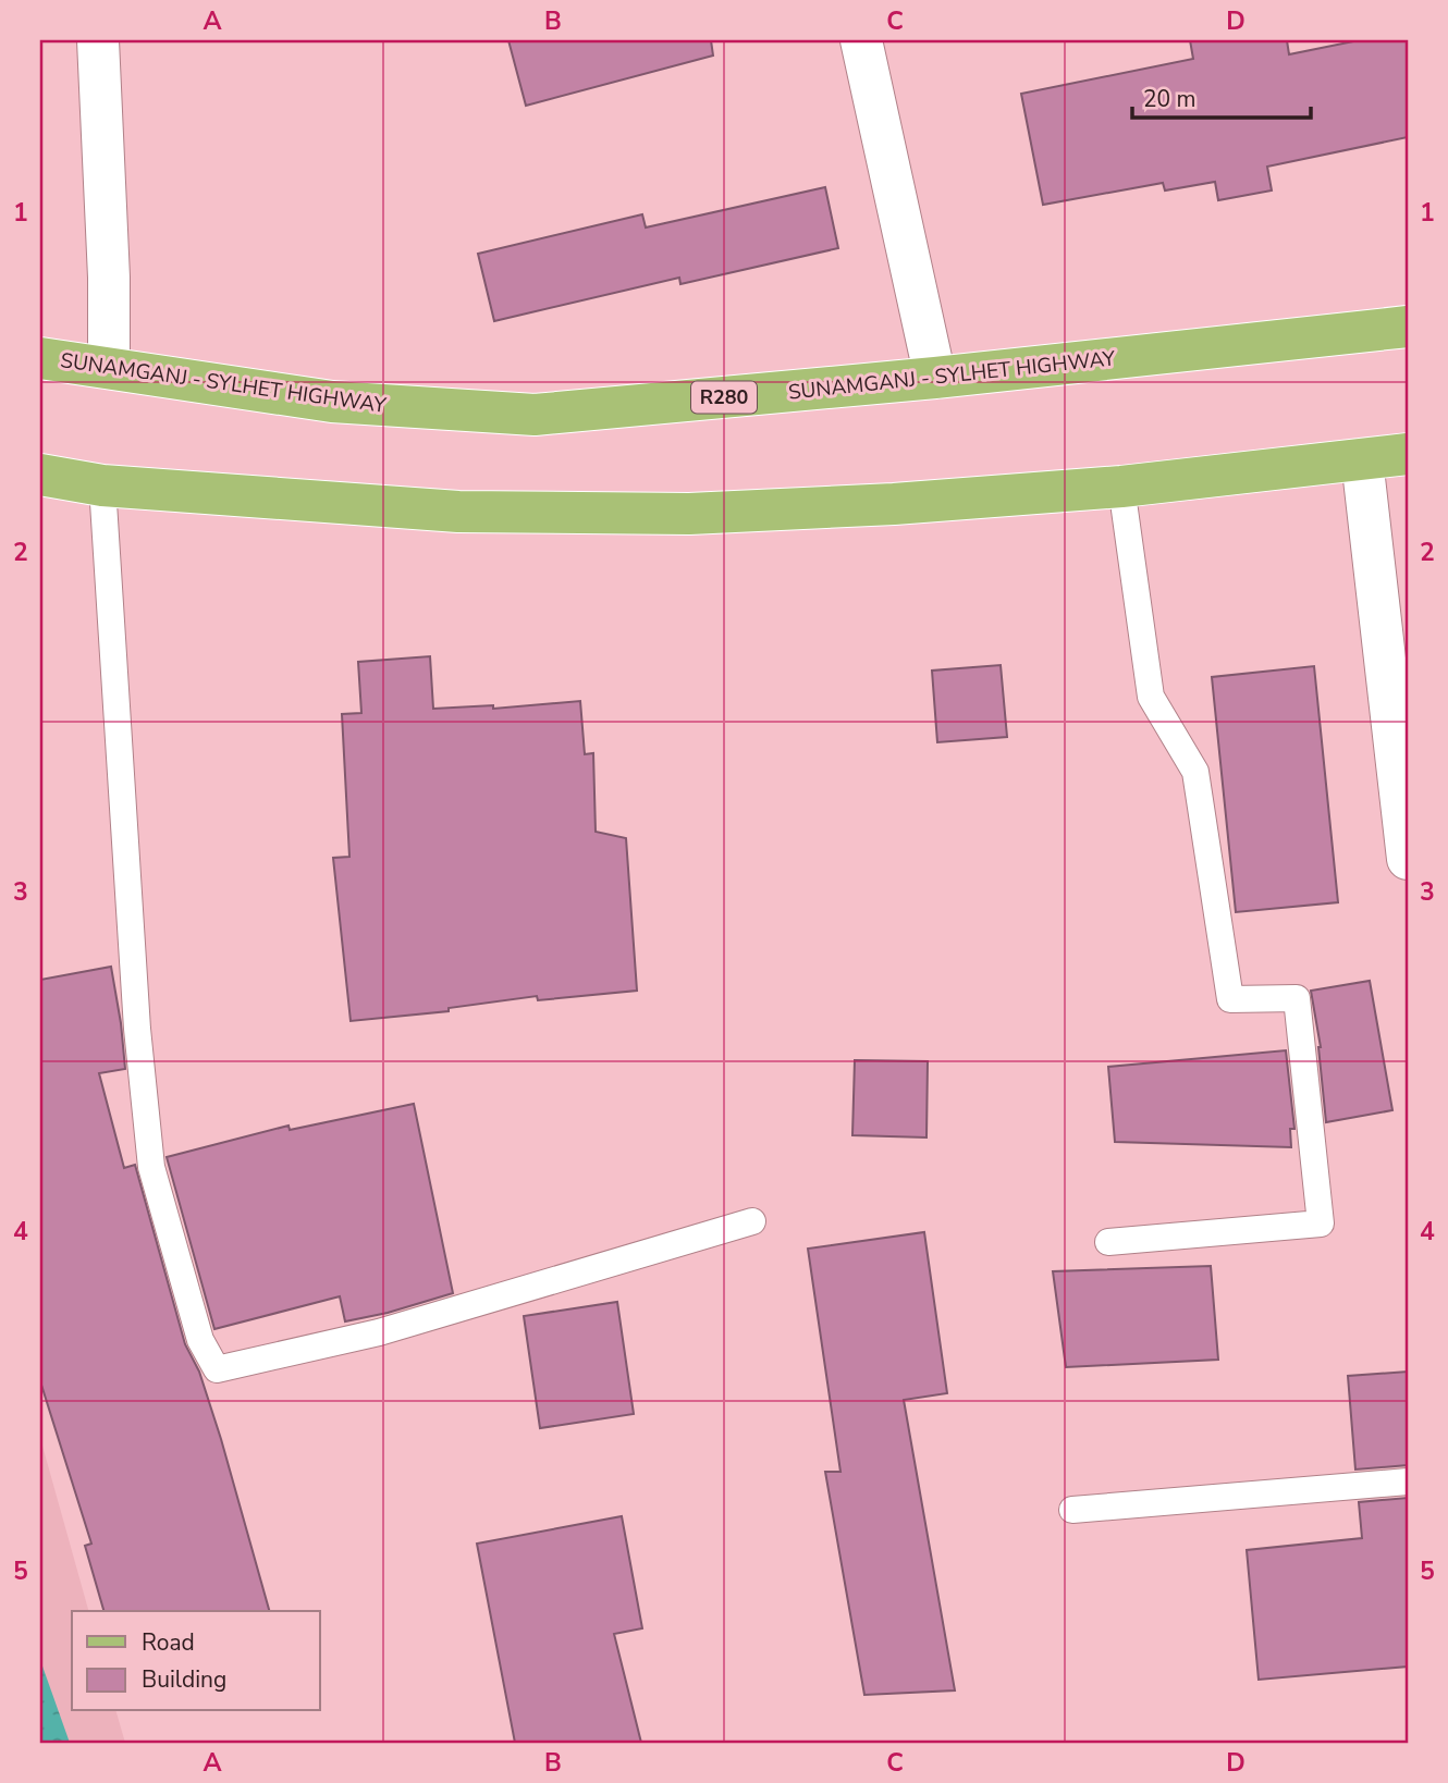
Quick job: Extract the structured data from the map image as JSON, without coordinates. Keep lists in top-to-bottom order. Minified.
{"streets":{"main road":["SUNAMGANJ - SYLHET HIGHWAY","R280"]},"legend":["Road","Building"],"scale_bar":"20 m","grid":{"columns":["A","B","C","D"],"rows":["1","2","3","4","5"]}}
